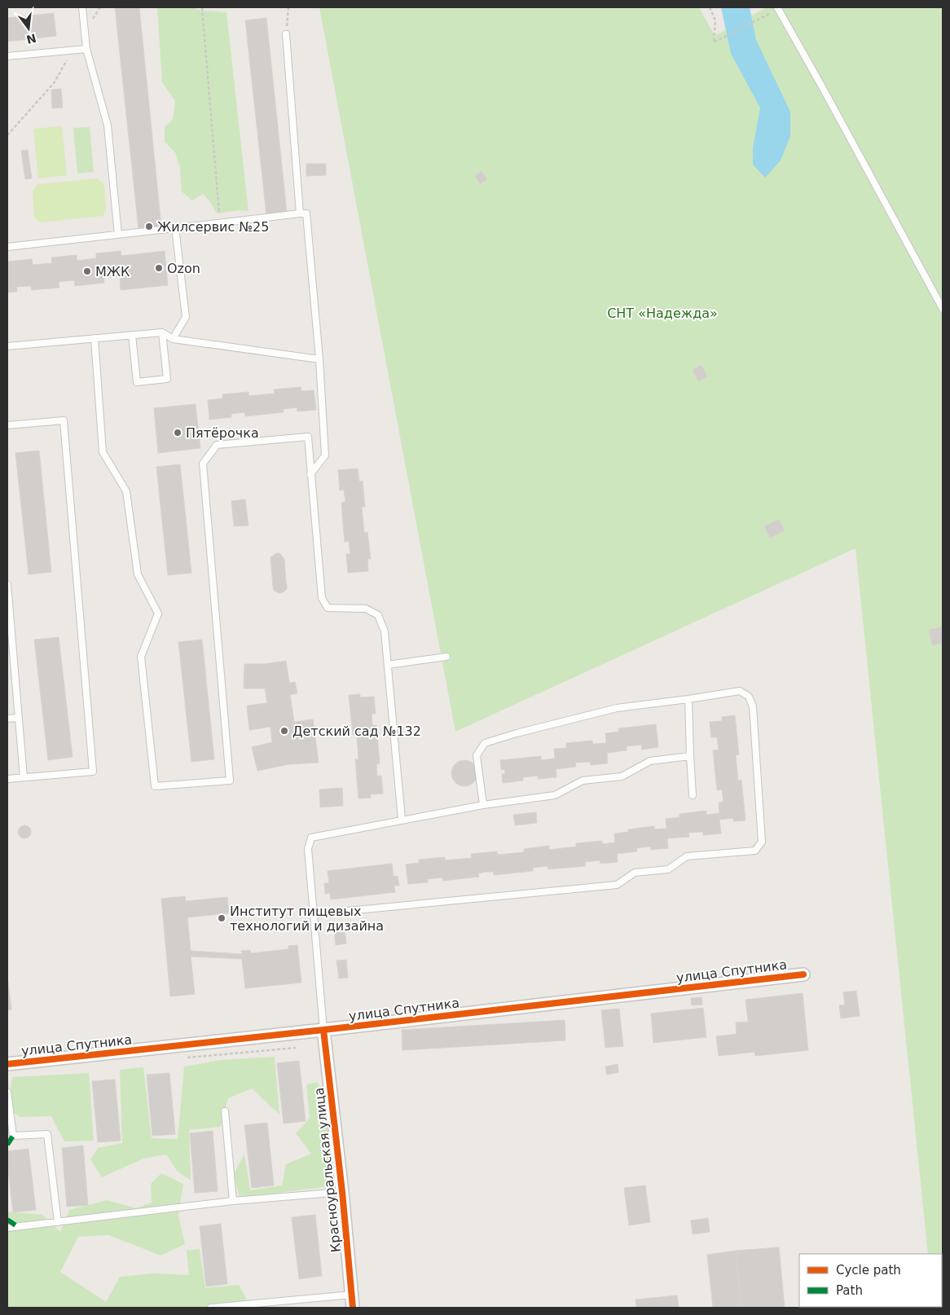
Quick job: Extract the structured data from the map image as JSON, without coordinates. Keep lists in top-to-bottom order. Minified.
{"streets":{"street":["улица Спутника","Красноуральская улица"]},"crossings":[["улица Спутника","Красноуральская улица"]],"parks":["СНТ «Надежда»"],"places":["Жилсервис №25","Ozon","МЖК","Пятёрочка","Детский сад №132","Институт пищевых технологий и дизайна"],"legend":["Cycle path","Path"],"north":"bottom"}
